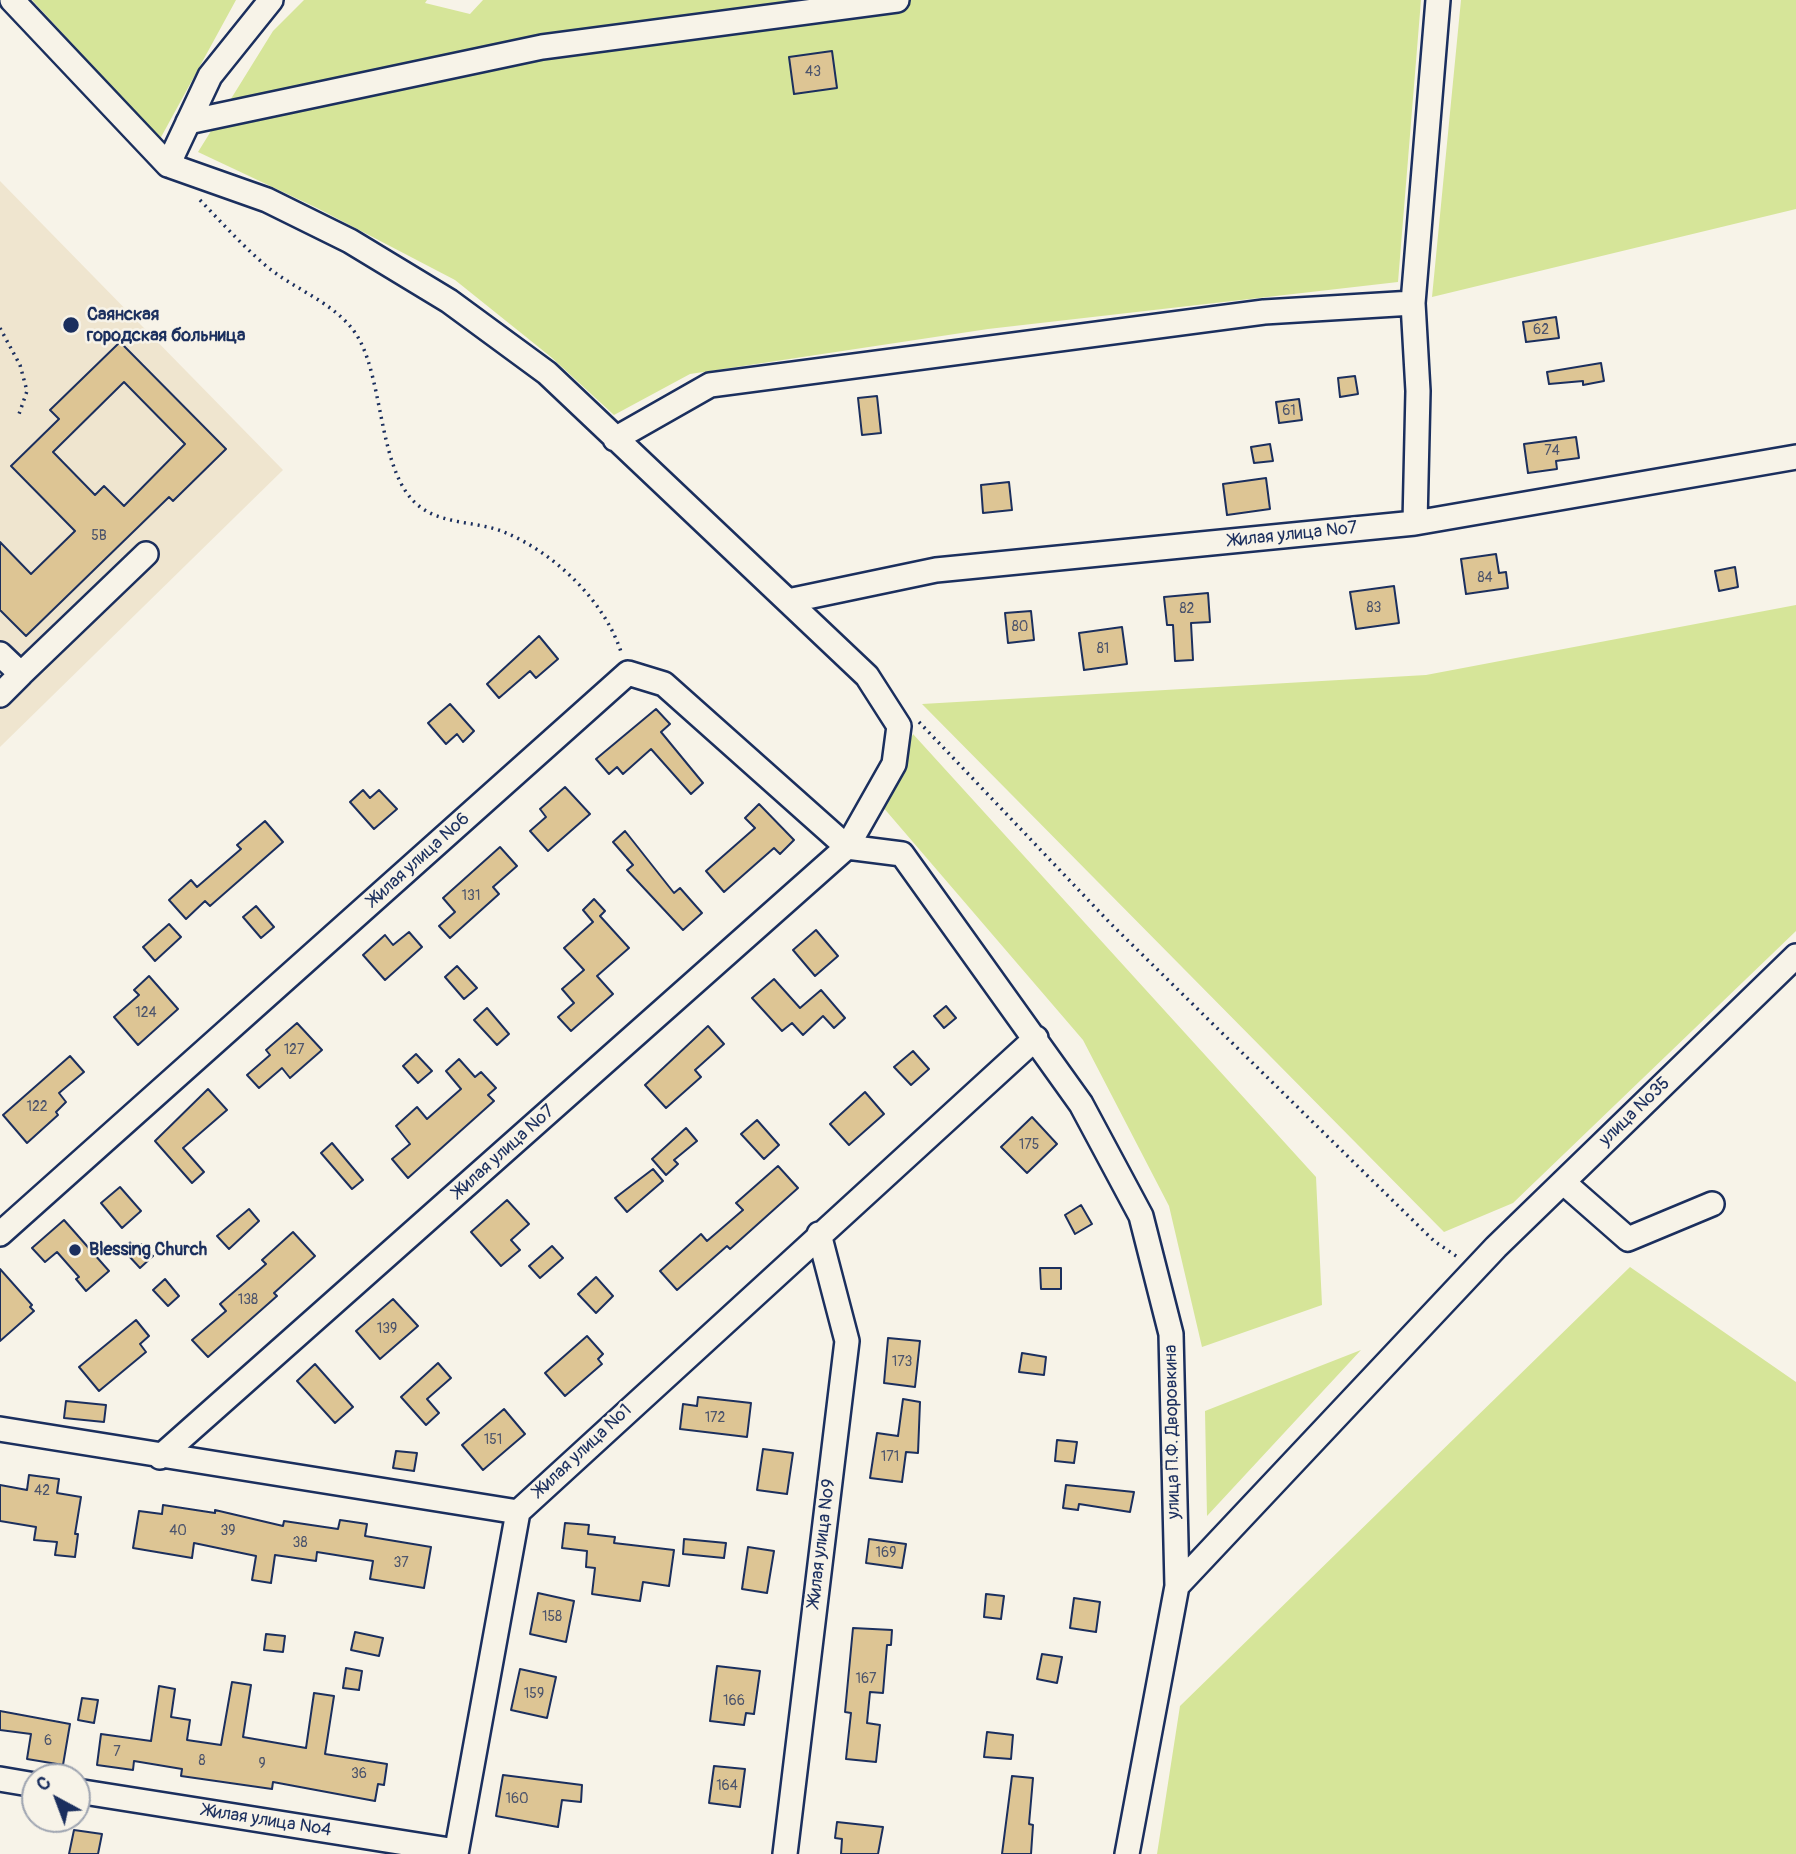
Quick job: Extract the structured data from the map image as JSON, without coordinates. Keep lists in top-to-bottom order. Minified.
{"streets":{"street":["Жилая улица №7","Жилая улица №6","улица №35","улица П.Ф. Дворовкина","Жилая улица №1","Жилая улица №9","Жилая улица №4"]},"crossings":[["Жилая улица №7","улица П.Ф. Дворовкина"],["Жилая улица №7","Жилая улица №1"],["улица №35","улица П.Ф. Дворовкина"],["улица П.Ф. Дворовкина","Жилая улица №1"],["Жилая улица №1","Жилая улица №9"]],"places":["Саянская городская больница","Blessing Church"],"house_numbers":["43","62","61","74","5В","84","83","82","80","81","131","124","127","122","175","138","139","173","172","151","171","42","40","39","38","169","37","158","167","159","166","6","7","8","9","36","164","160"],"north":"top left"}
